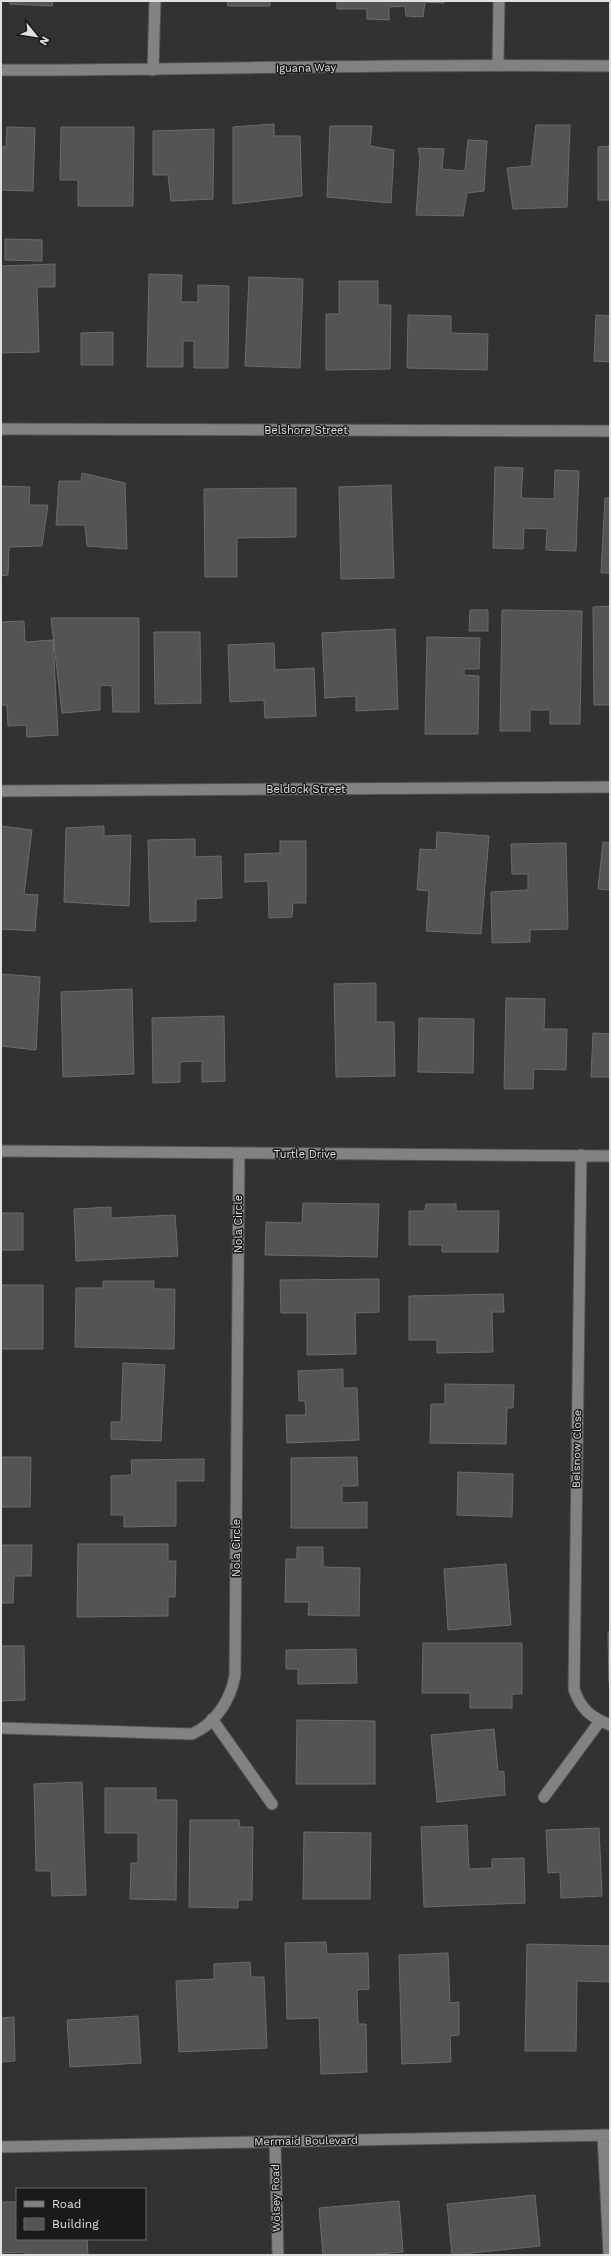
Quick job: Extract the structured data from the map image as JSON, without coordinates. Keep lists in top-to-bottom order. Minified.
{"streets":{"street":["Iguana Way","Belshore Street","Beldock Street","Turtle Drive","Nola Circle","Belsnow Close","Mermaid Boulevard","Wolsey Road"]},"crossings":[["Turtle Drive","Nola Circle"],["Turtle Drive","Belsnow Close"],["Mermaid Boulevard","Wolsey Road"]],"legend":["Road","Building"],"north":"bottom right"}
